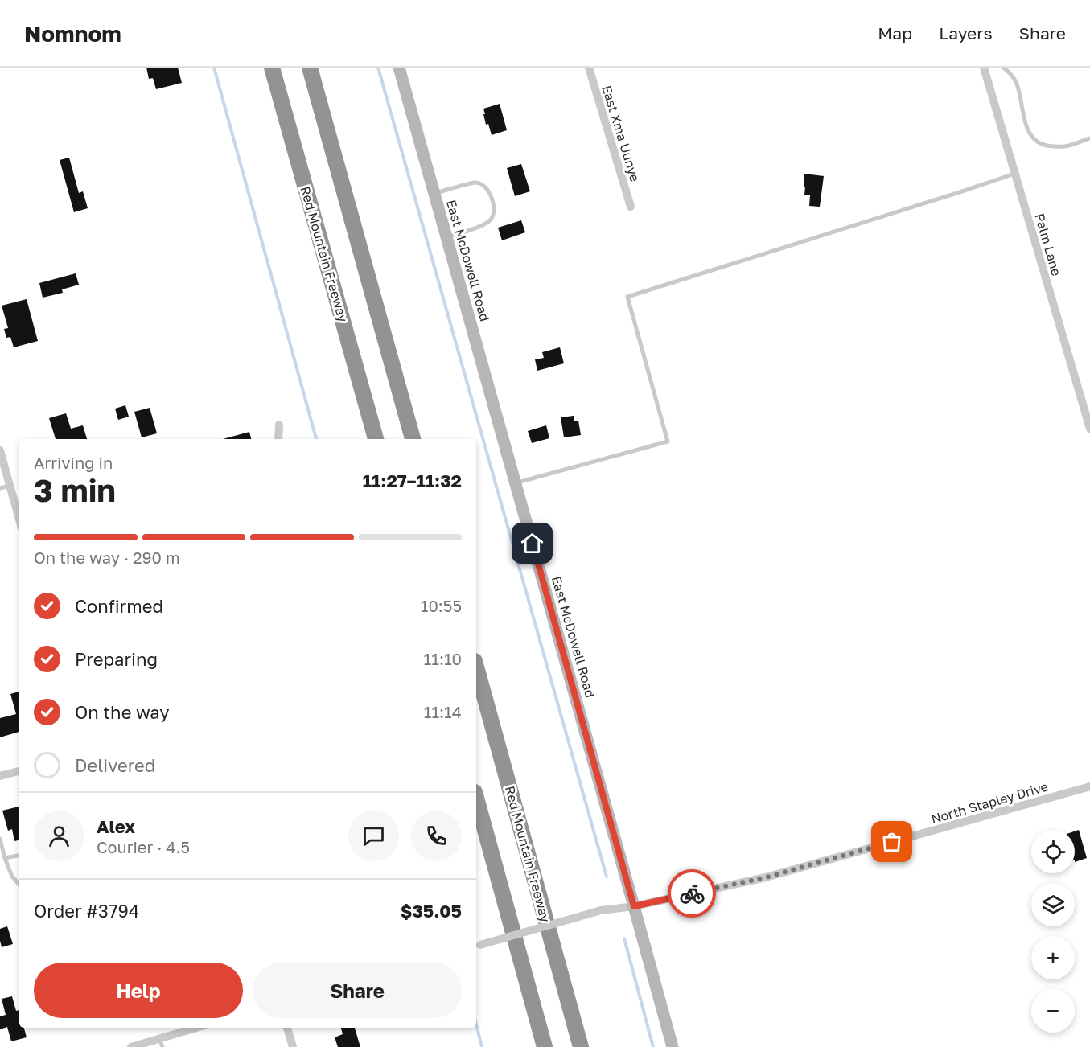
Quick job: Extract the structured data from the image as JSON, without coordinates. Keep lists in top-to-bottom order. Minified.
{"streets":{"highway":["Red Mountain Freeway"],"street":["East Xma Uunye","Palm Lane","East McDowell Road","North Stapley Drive"]},"crossings":[["East McDowell Road","North Stapley Drive"]],"page":{"header":"Nomnom","nav":["Map","Layers","Share"],"heading":["3 min","Arriving in","11:27–11:32"],"panel":["Alex","Courier · 4.5","Order #3794","$35.05"],"bar":"On the way · 290 m","list":[["Confirmed","10:55"],["Preparing","11:10"],["On the way","11:14"],"Delivered"],"map_buttons":["+","−"],"buttons":["Help","Share"]}}
